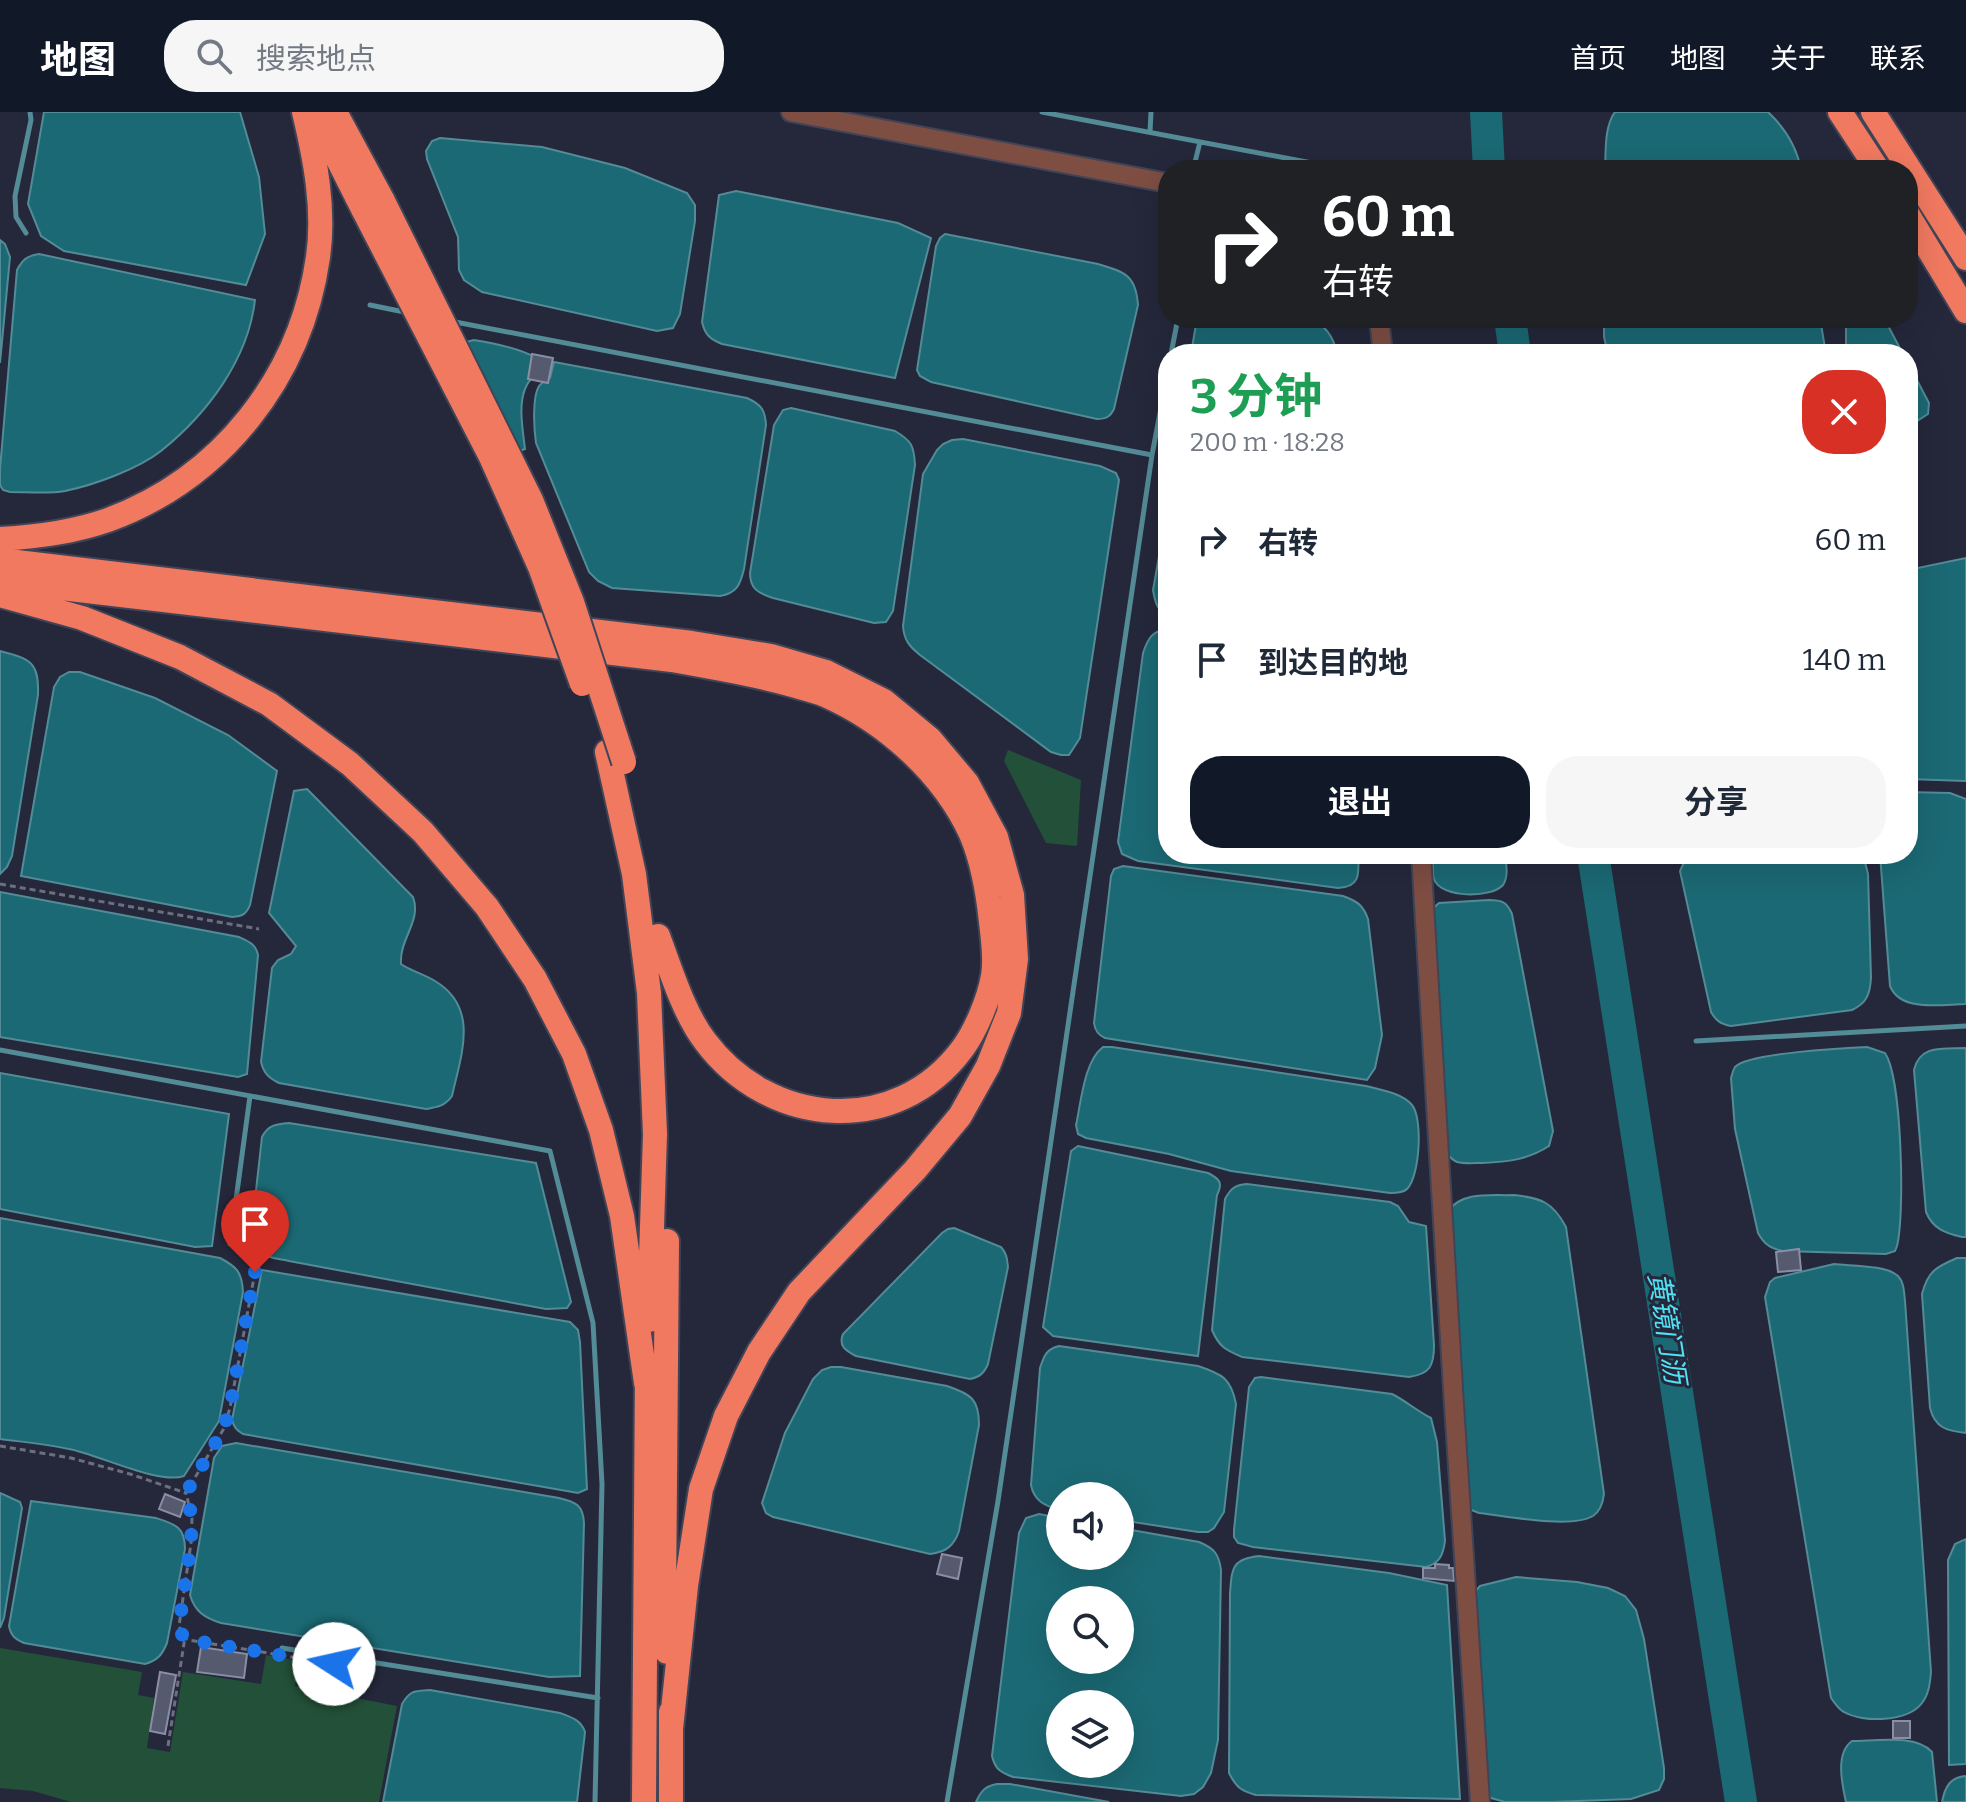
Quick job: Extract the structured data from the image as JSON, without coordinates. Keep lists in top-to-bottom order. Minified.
{"water":["黄镜门沥"],"page":{"header":"地图","search":"搜索地点","nav":["首页","地图","关于","联系"],"turn":["60 m","右转"],"heading":["3 分钟","200 m · 18:28"],"list":[{"name":"右转","value":"60 m"},{"name":"到达目的地","value":"140 m"}],"buttons":["退出","分享"]}}
